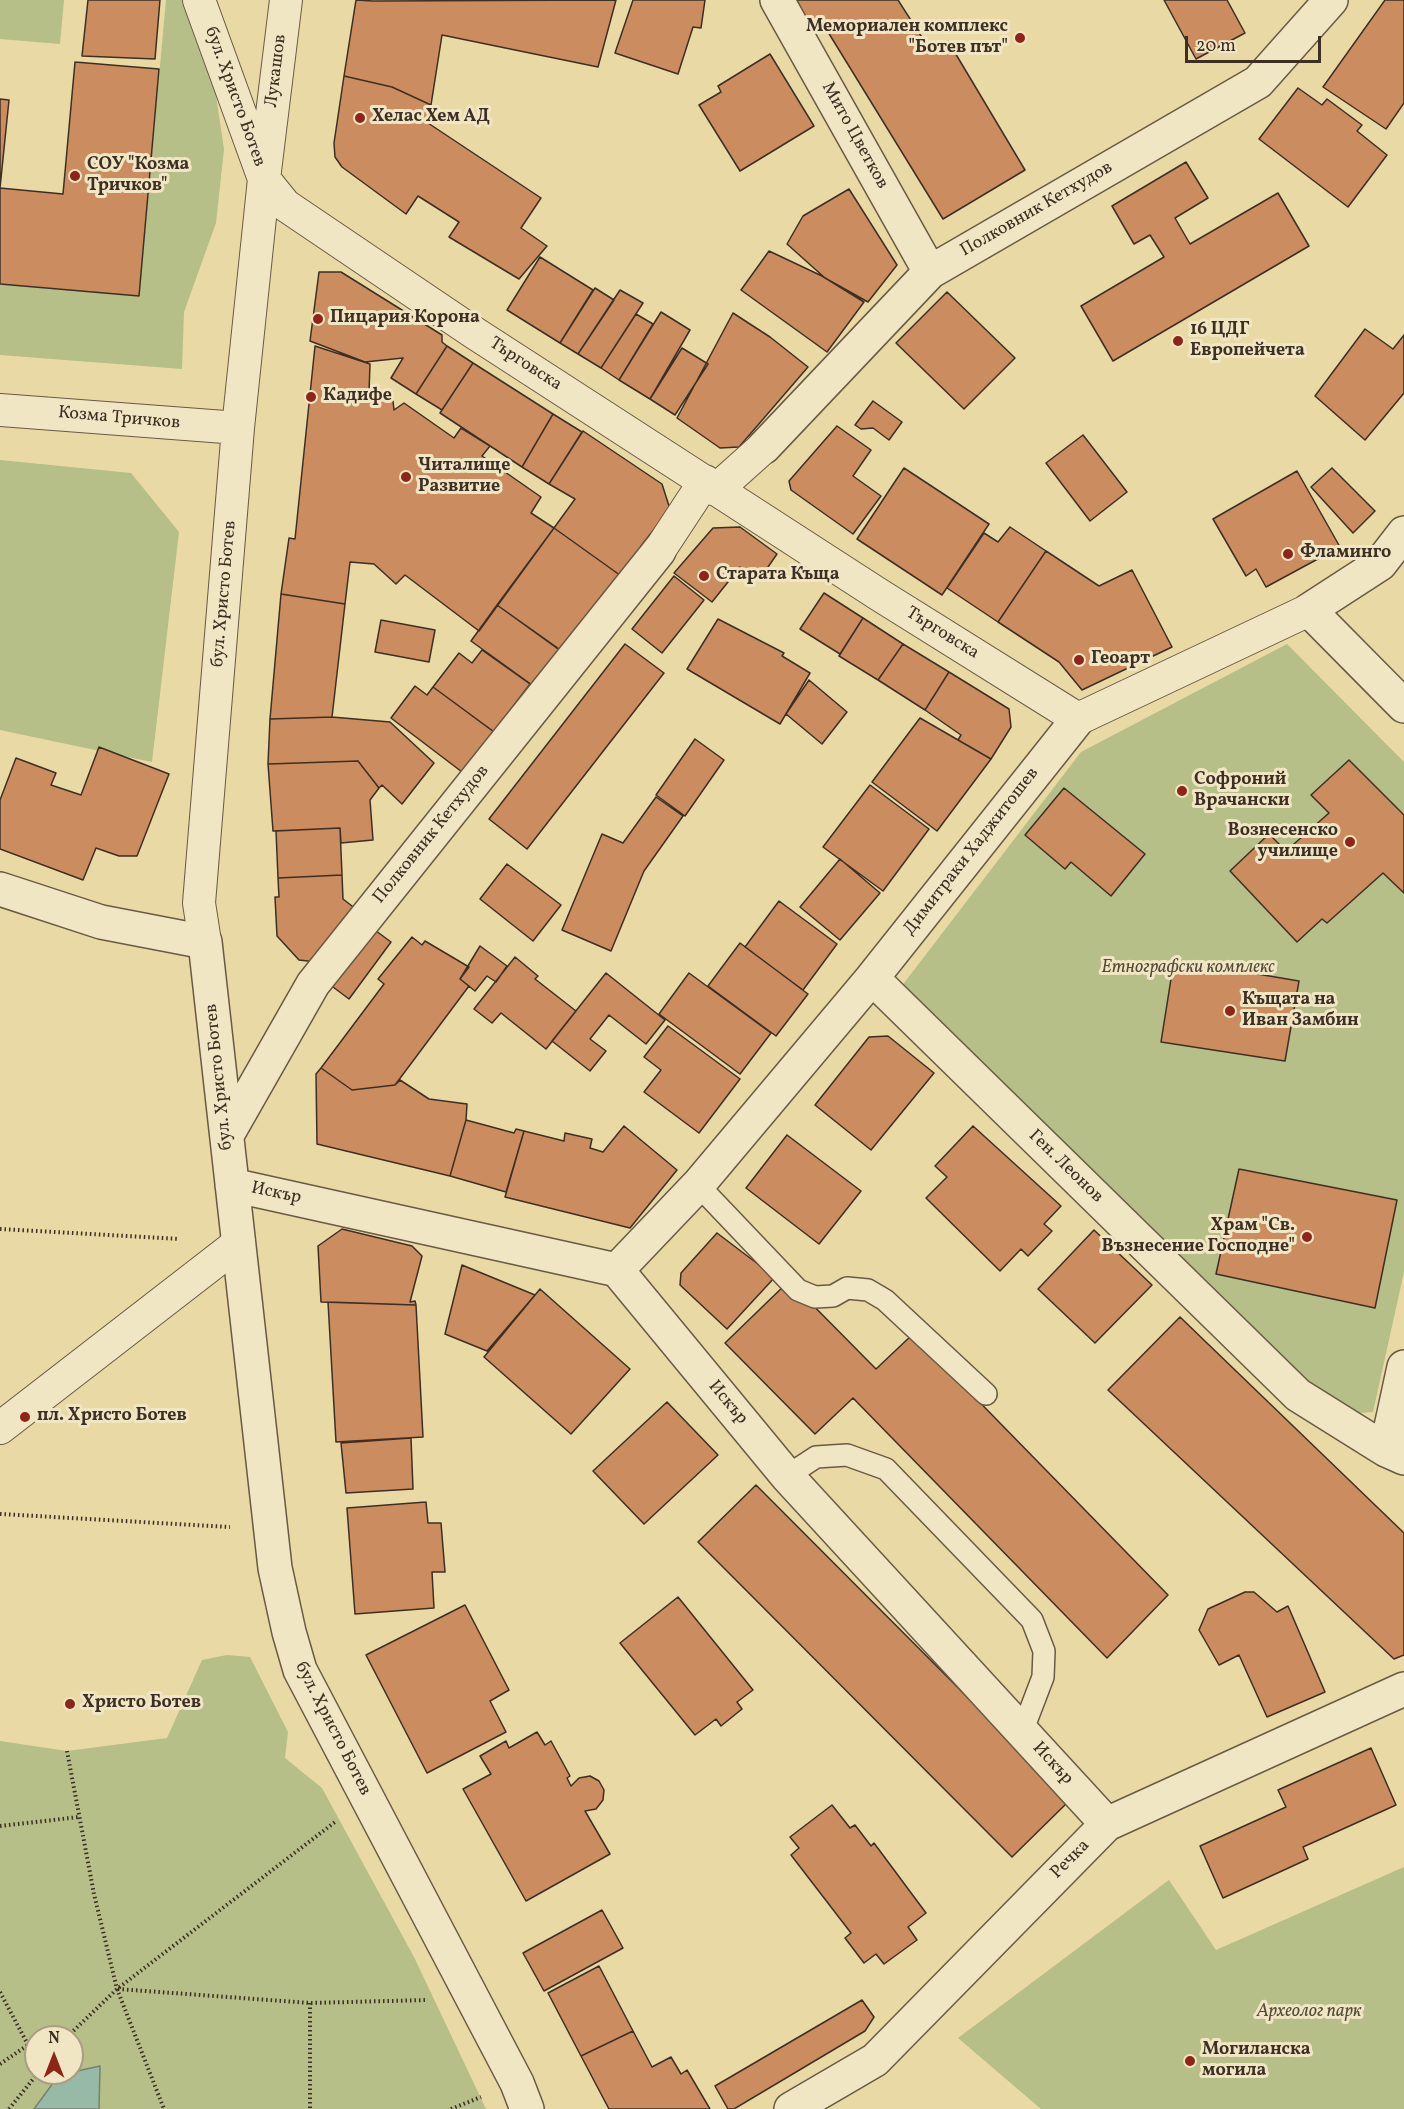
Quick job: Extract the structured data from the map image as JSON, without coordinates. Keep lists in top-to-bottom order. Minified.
{"streets":{"street":["Лукашов","бул. Христо Ботев","Мито Цветков","Полковник Кетхудов","Търговска","Козма Тричков","Димитраки Хаджитошев","Ген. Леонов","Искър","Речка"]},"crossings":[["Лукашов","бул. Христо Ботев"],["Лукашов","Търговска"],["бул. Христо Ботев","Полковник Кетхудов"],["бул. Христо Ботев","Търговска"],["бул. Христо Ботев","Козма Тричков"],["бул. Христо Ботев","Искър"],["Мито Цветков","Полковник Кетхудов"],["Търговска","Димитраки Хаджитошев"],["Димитраки Хаджитошев","Ген. Леонов"],["Димитраки Хаджитошев","Искър"],["Искър","Речка"]],"parks":["Етнографски комплекс","Археолог парк"],"places":["Мемориален комплекс \"Ботев път\"","Хелас Хем АД","СОУ \"Козма Тричков\"","Пицария Корона","16 ЦДГ Европейчета","Кадифе","Читалище Развитие","Фламинго","Старата Къща","Геоарт","Софроний Врачански","Вознесенско училище","Къщата на Иван Замбин","Храм \"Св. Възнесение Господне\"","пл. Христо Ботев","Христо Ботев","Могиланска могила"],"scale_bar":"20 m","north":"top"}
